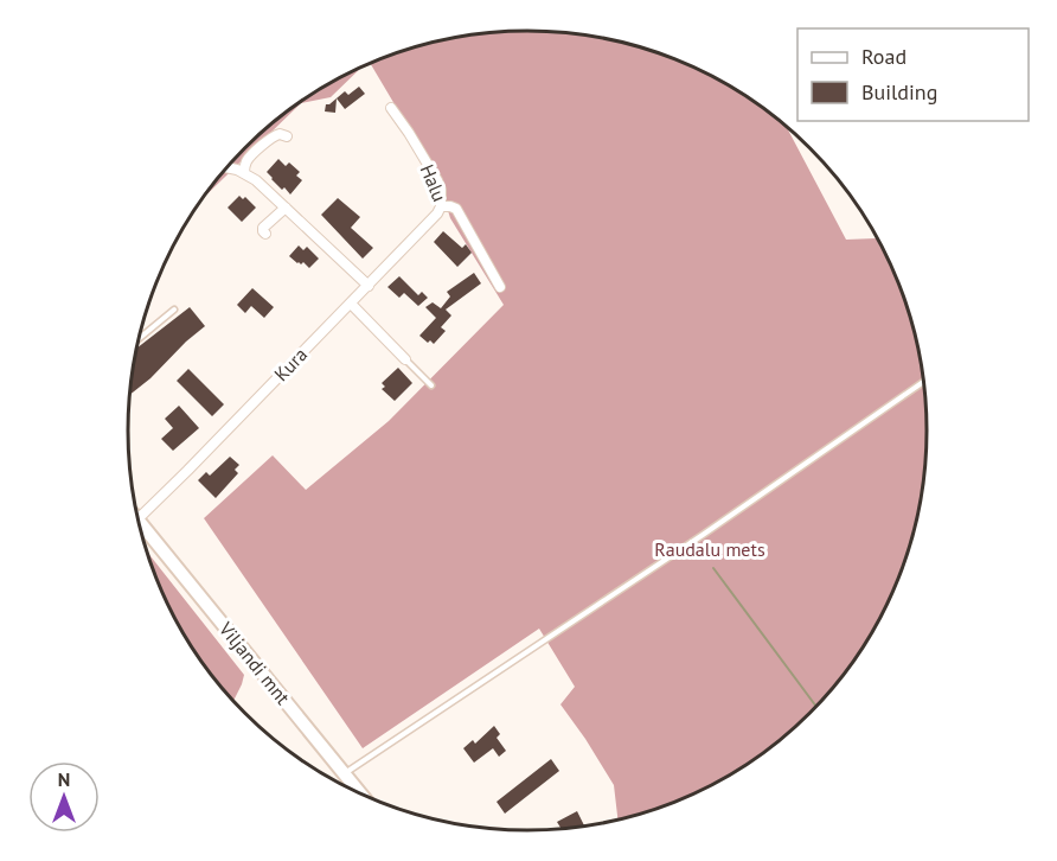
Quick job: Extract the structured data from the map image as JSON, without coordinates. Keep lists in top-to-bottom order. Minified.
{"streets":{"main road":["Viljandi mnt"],"street":["Halu","Kura"]},"crossings":[["Halu","Kura"]],"parks":["Raudalu mets"],"legend":["Road","Building"],"north":"top"}
